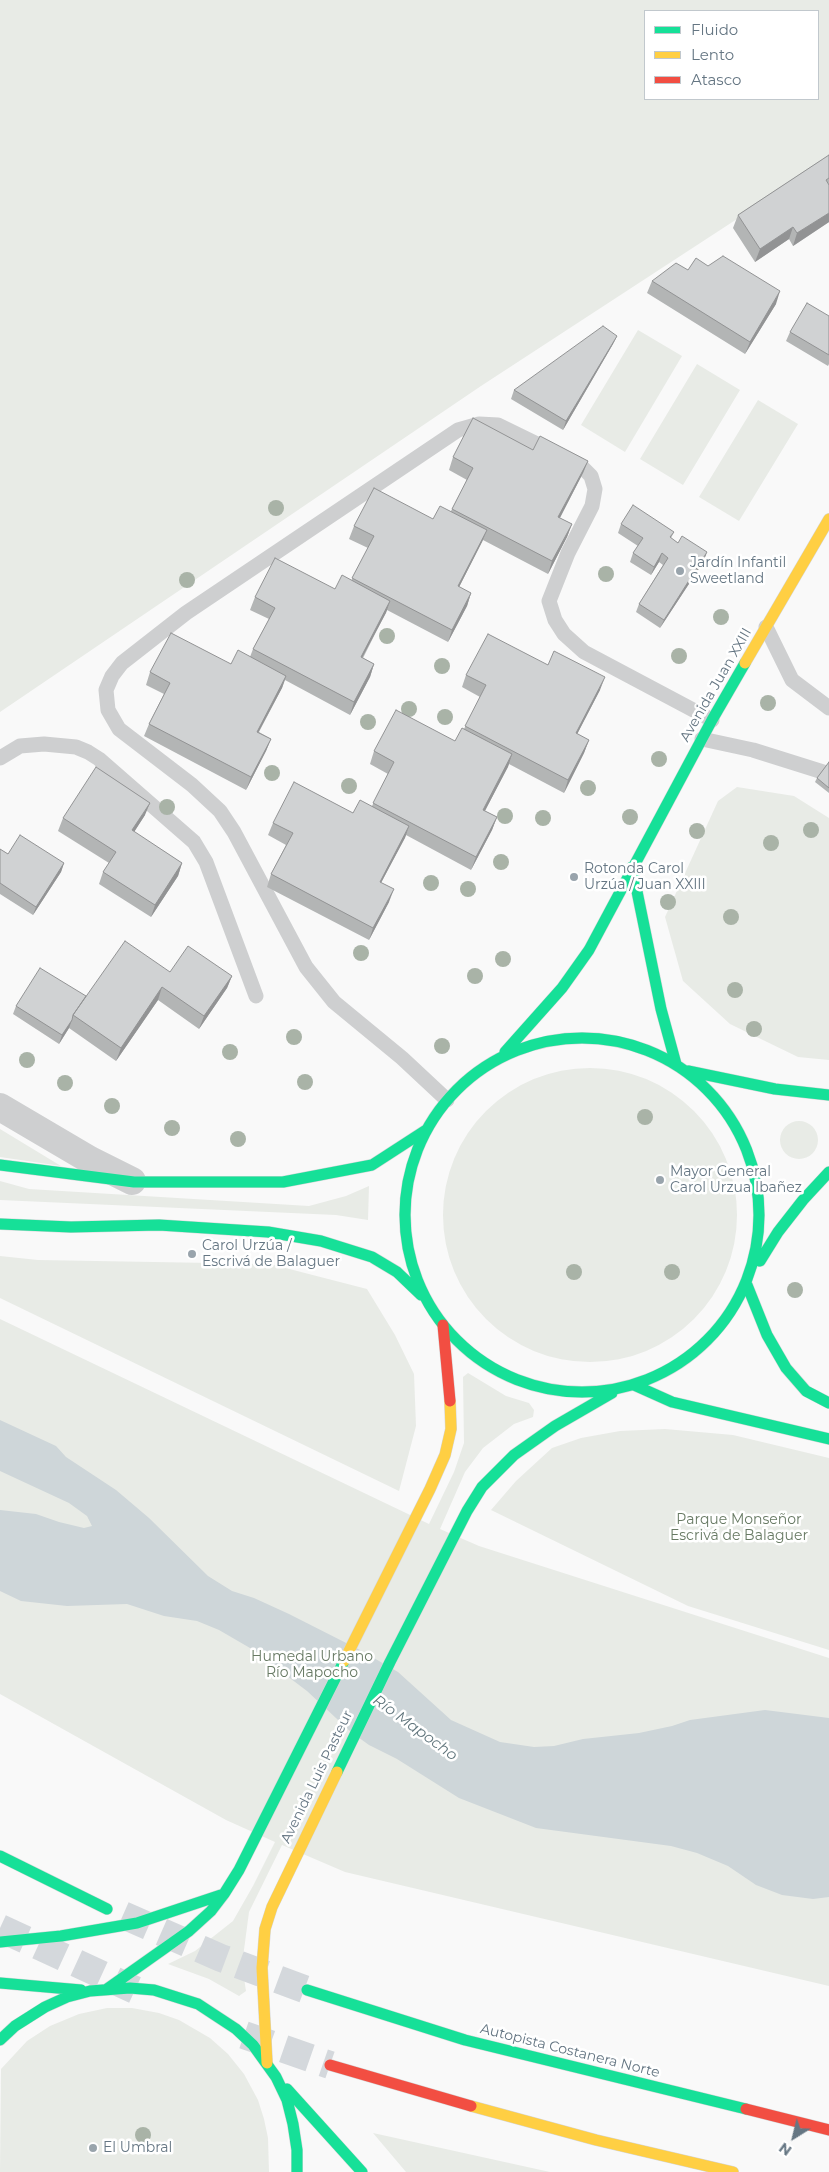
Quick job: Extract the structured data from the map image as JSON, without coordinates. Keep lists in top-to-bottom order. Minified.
{"streets":{"main road":["Avenida Juan XXIII","Avenida Luis Pasteur","Autopista Costanera Norte"]},"water":["Río Mapocho"],"parks":["Parque Monseñor Escrivá de Balaguer","Humedal Urbano Río Mapocho"],"places":["Jardín Infantil Sweetland","Rotonda Carol Urzúa / Juan XXIII","Mayor General Carol Urzua Ibañez","Carol Urzúa / Escrivá de Balaguer","El Umbral"],"legend":["Fluido","Lento","Atasco"],"north":"bottom left"}
